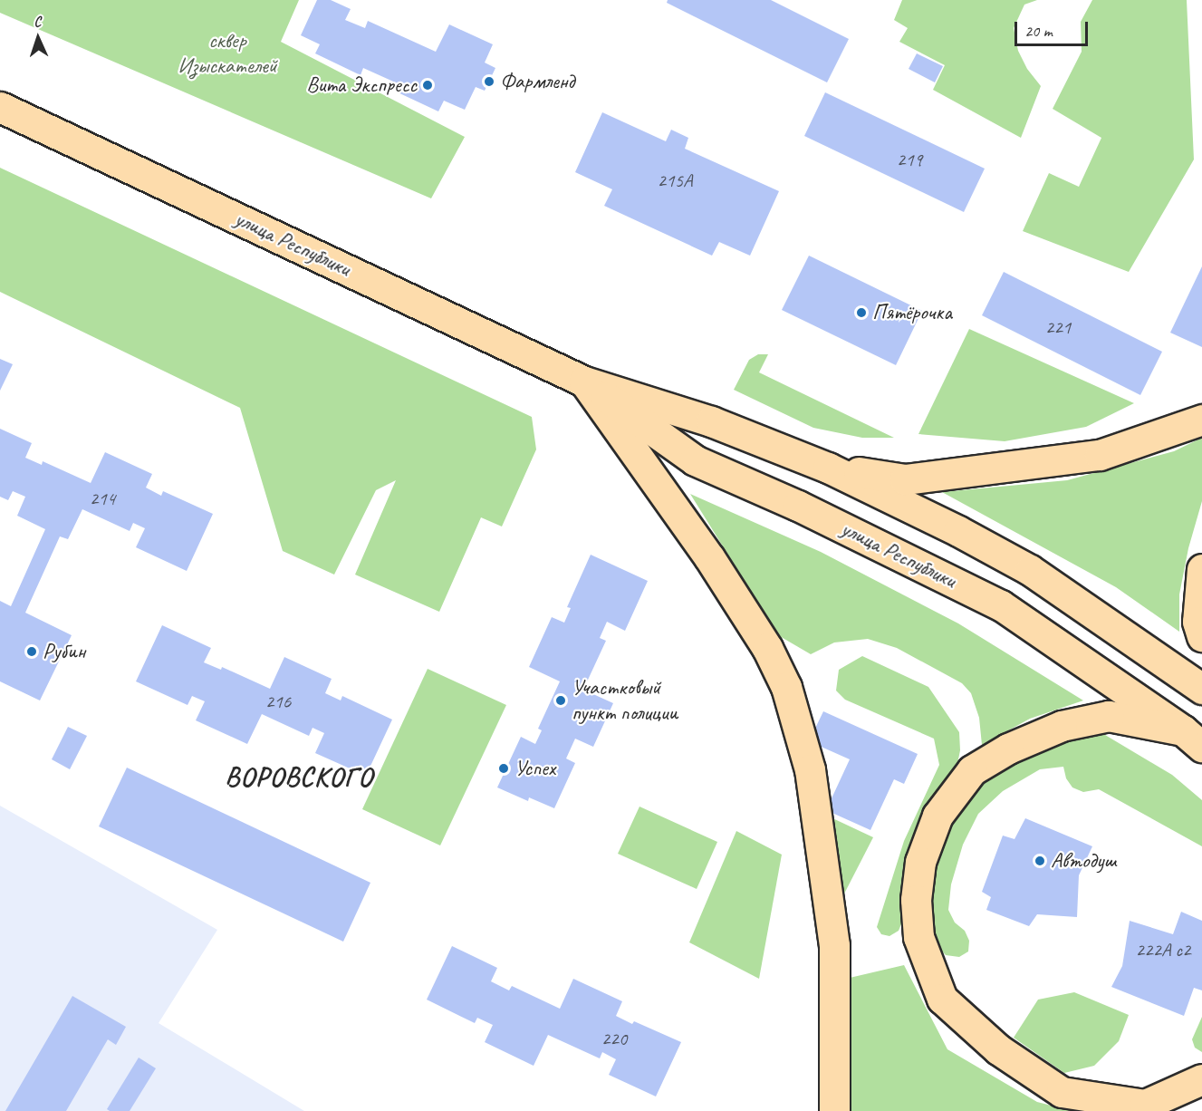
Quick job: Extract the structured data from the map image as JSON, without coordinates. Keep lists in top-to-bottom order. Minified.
{"streets":{"main road":["улица Республики"]},"districts":["ВОРОВСКОГО"],"parks":["сквер Изыскателей"],"places":["Фармленд","Вита Экспресс","Пятёрочка","Рубин","Участковый пункт полиции","Успех","Автодуш"],"house_numbers":["219","215А","221","214","216","222А с2","220"],"scale_bar":"20 m","north":"top"}
